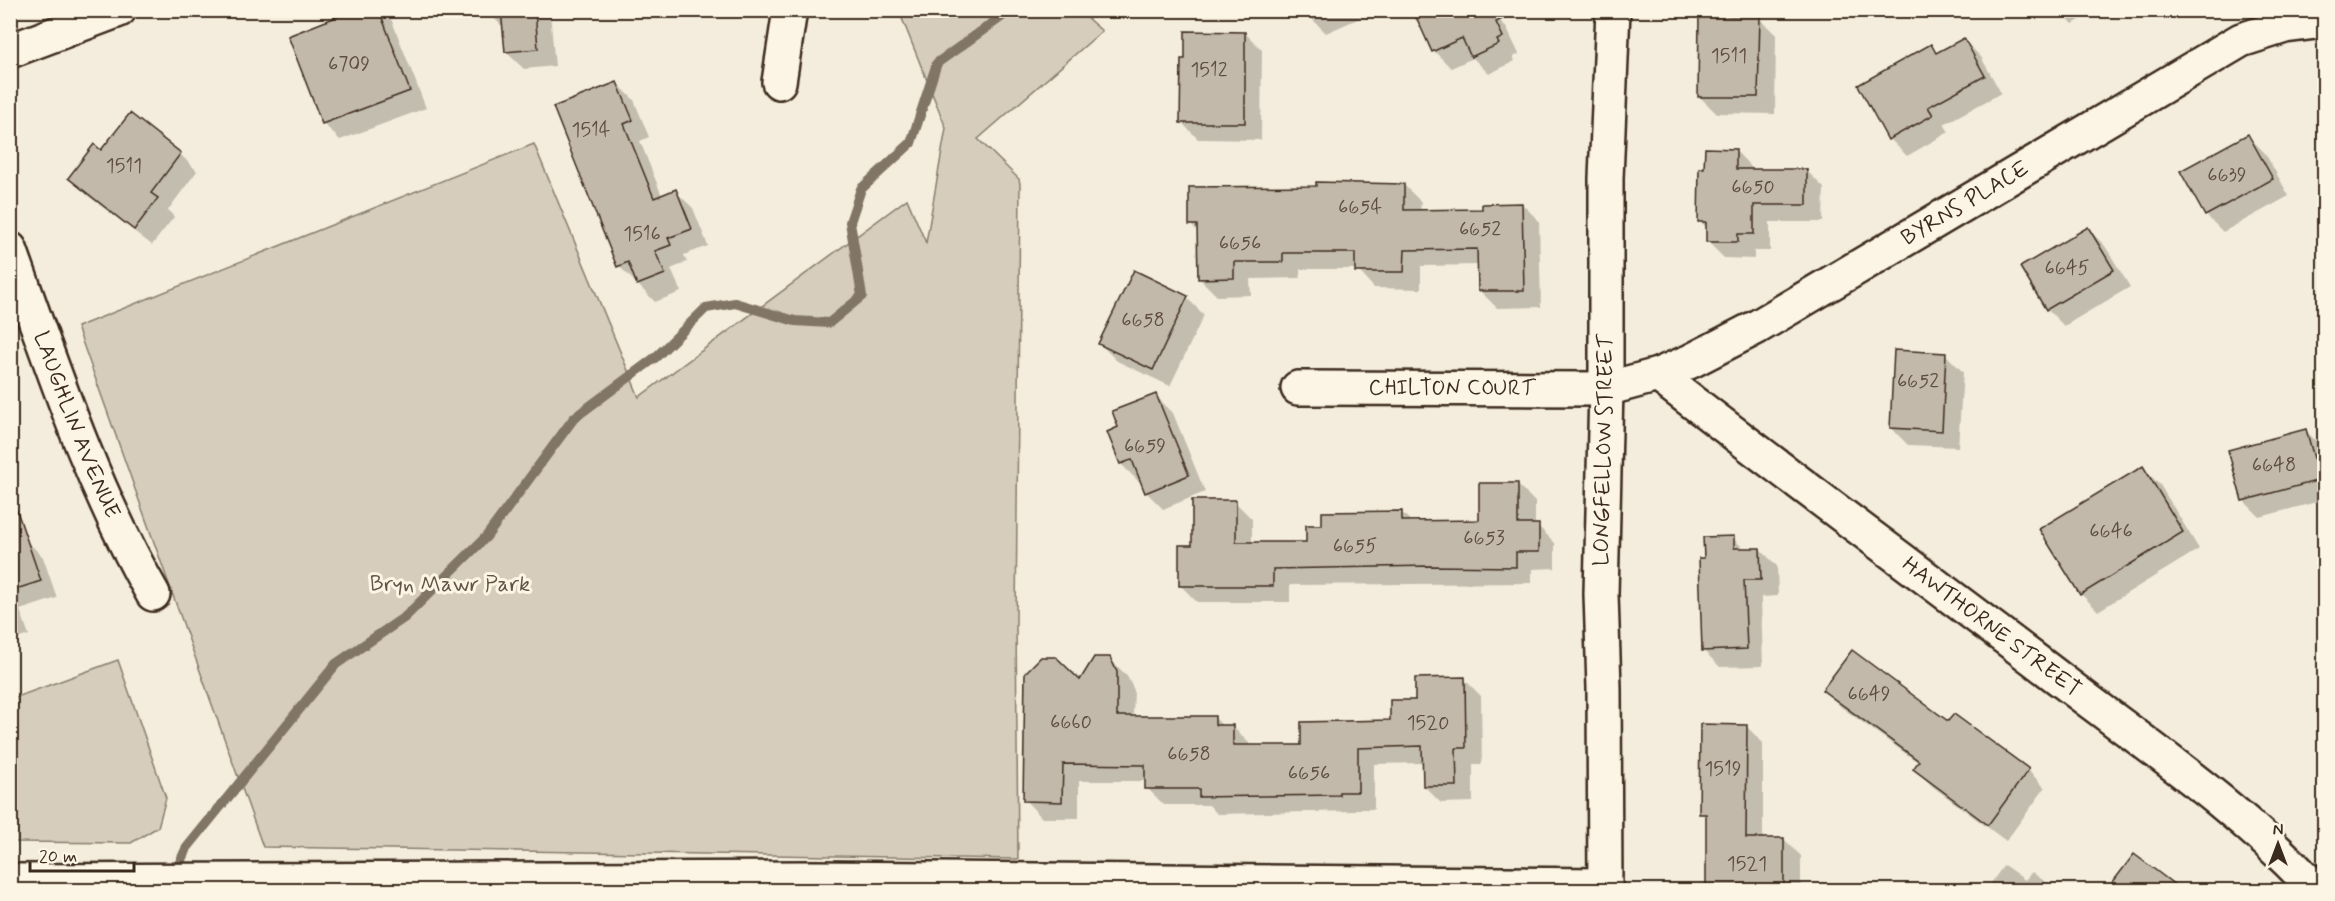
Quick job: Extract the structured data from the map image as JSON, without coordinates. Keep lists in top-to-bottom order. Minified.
{"streets":{"street":["BYRNS PLACE","CHILTON COURT","LAUGHLIN AVENUE","LONGFELLOW STREET","HAWTHORNE STREET"]},"crossings":[["BYRNS PLACE","CHILTON COURT"],["BYRNS PLACE","LONGFELLOW STREET"],["BYRNS PLACE","HAWTHORNE STREET"],["CHILTON COURT","LONGFELLOW STREET"]],"parks":["Bryn Mawr Park"],"house_numbers":["1511","6709","1512","1514","1511","6639","6650","6654","6652","1516","6656","6645","6658","6652","6659","6648","6646","6653","6655","6649","6660","1520","6658","1519","6656","1521"],"scale_bar":"20 m","north":"top"}
